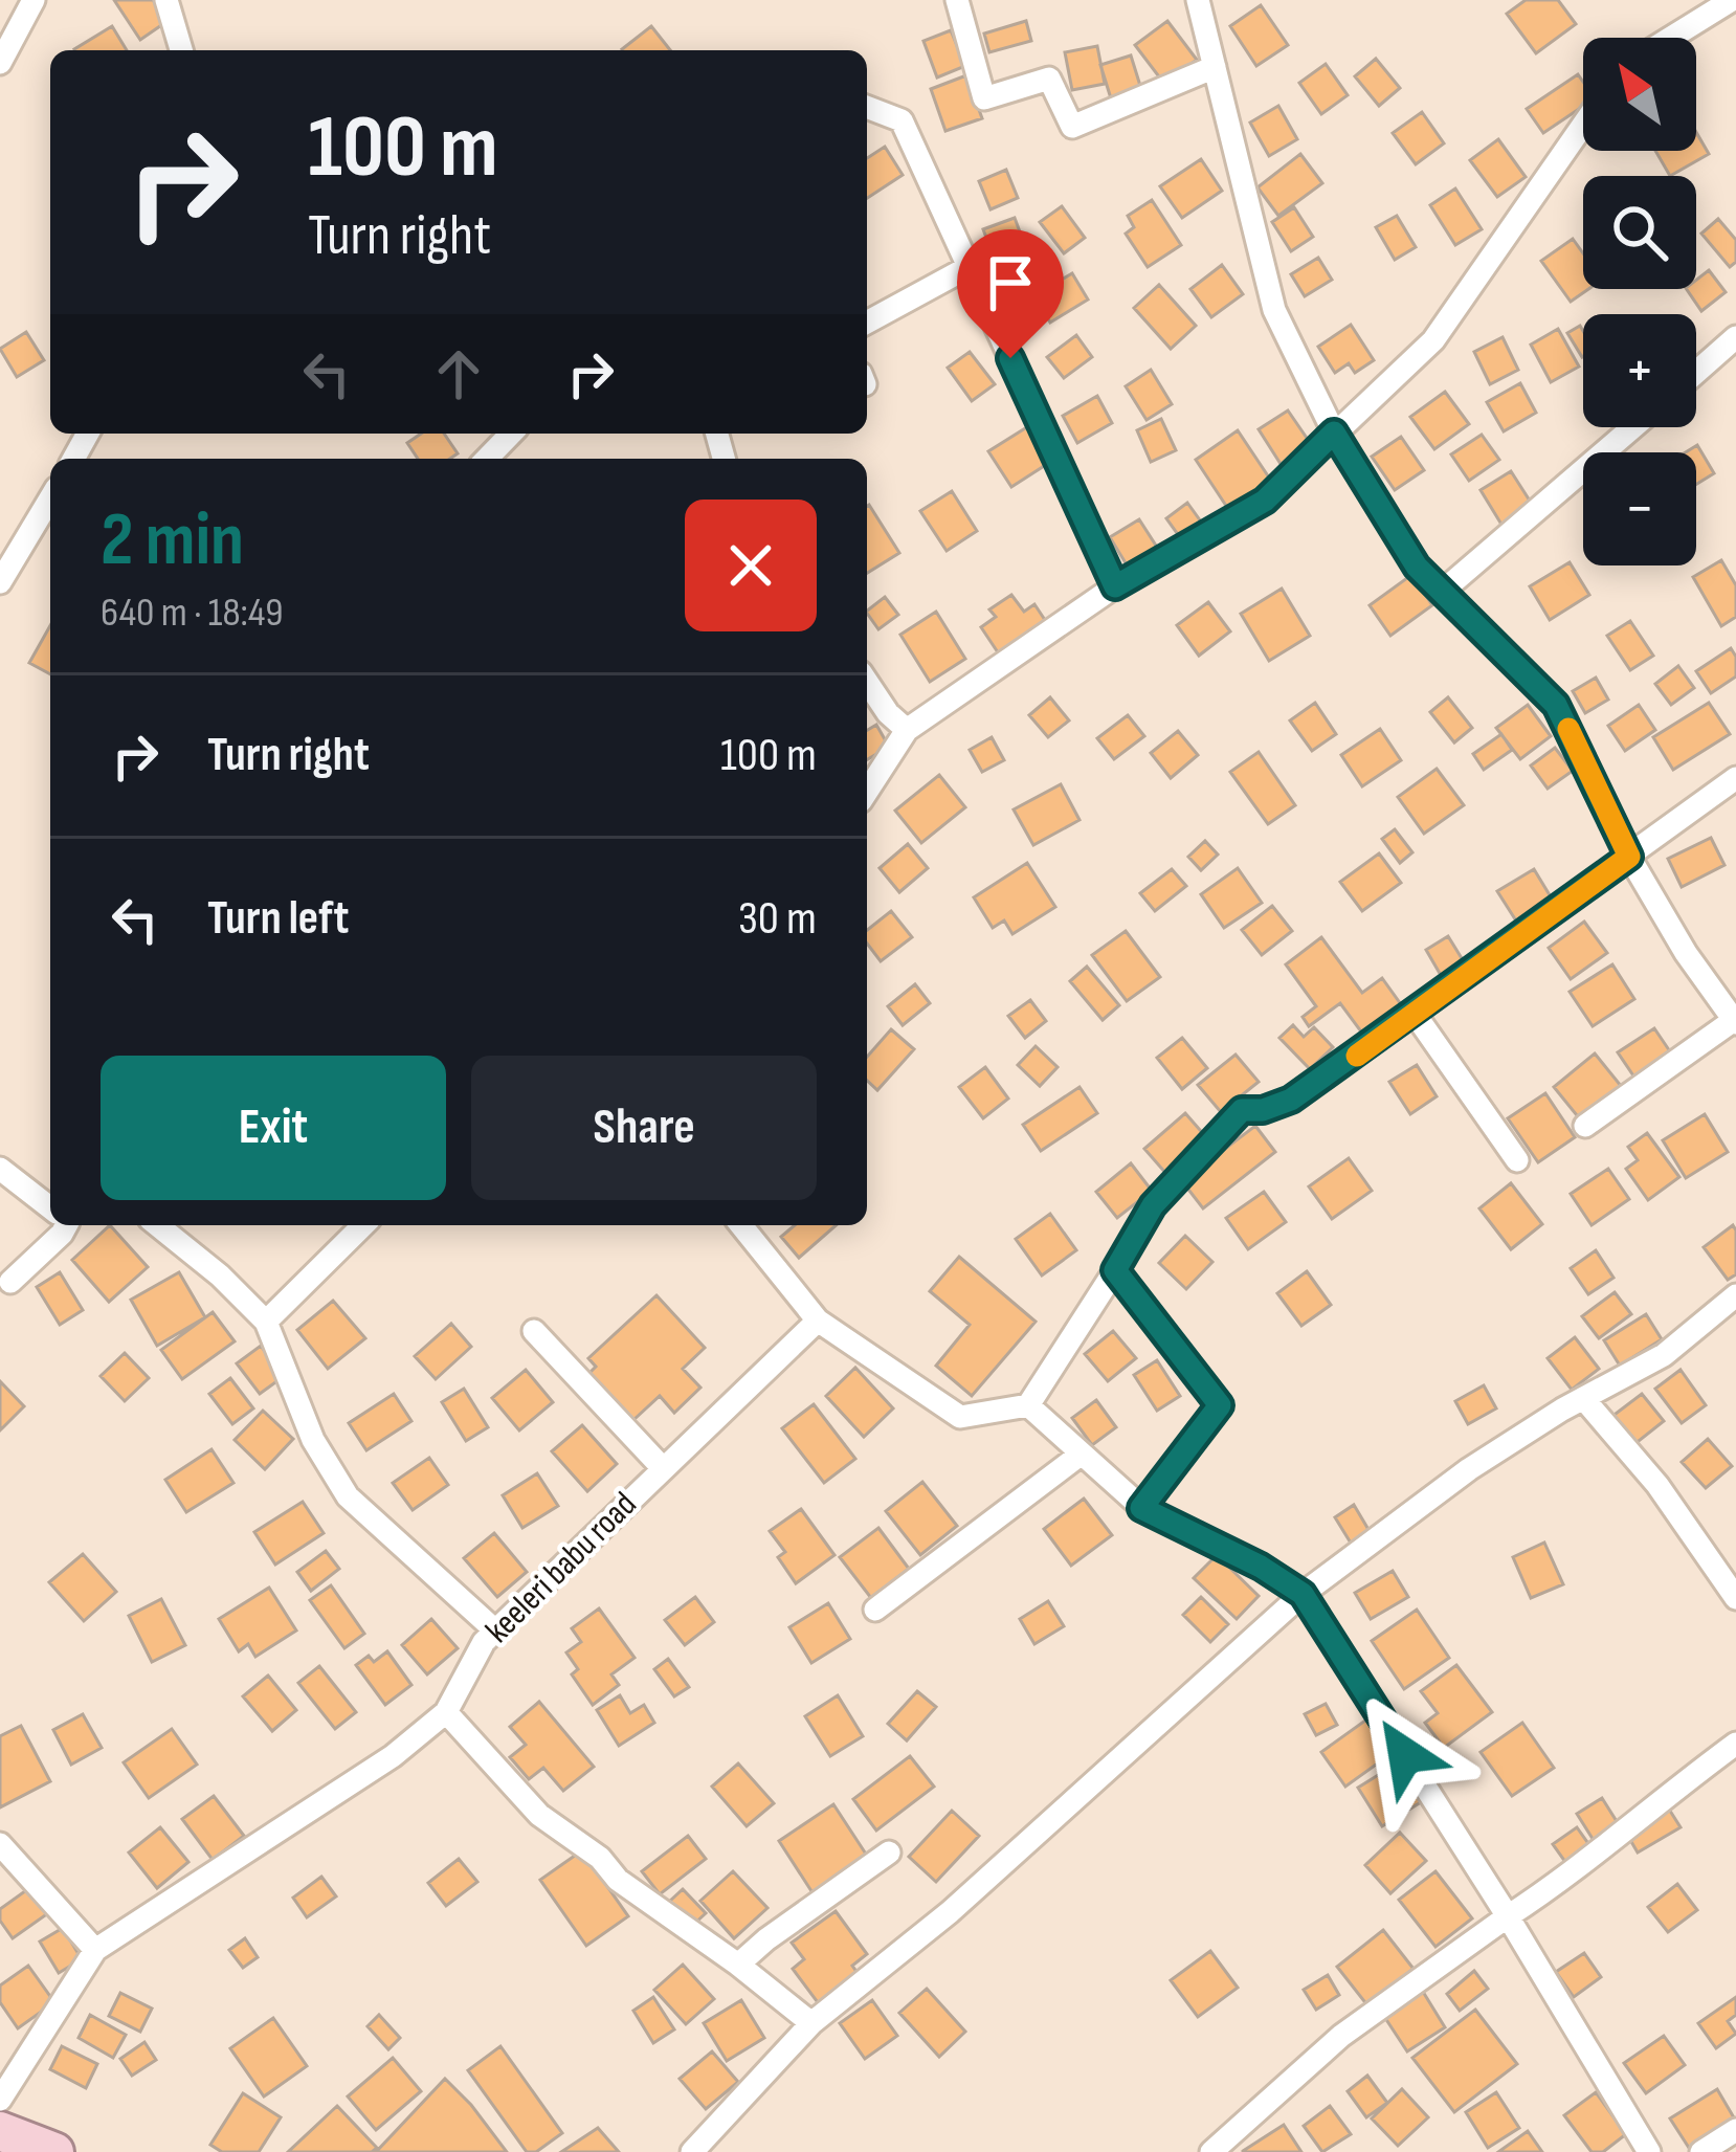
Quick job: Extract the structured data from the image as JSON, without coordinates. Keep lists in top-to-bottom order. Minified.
{"streets":{"street":["keeleri babu road"]},"north":"top left","page":{"map_buttons":["+","−"],"turn":["100 m","Turn right"],"heading":["2 min","640 m · 18:49"],"list":[{"name":"Turn right","value":"100 m"},{"name":"Turn left","value":"30 m"}],"buttons":["Exit","Share"]}}
